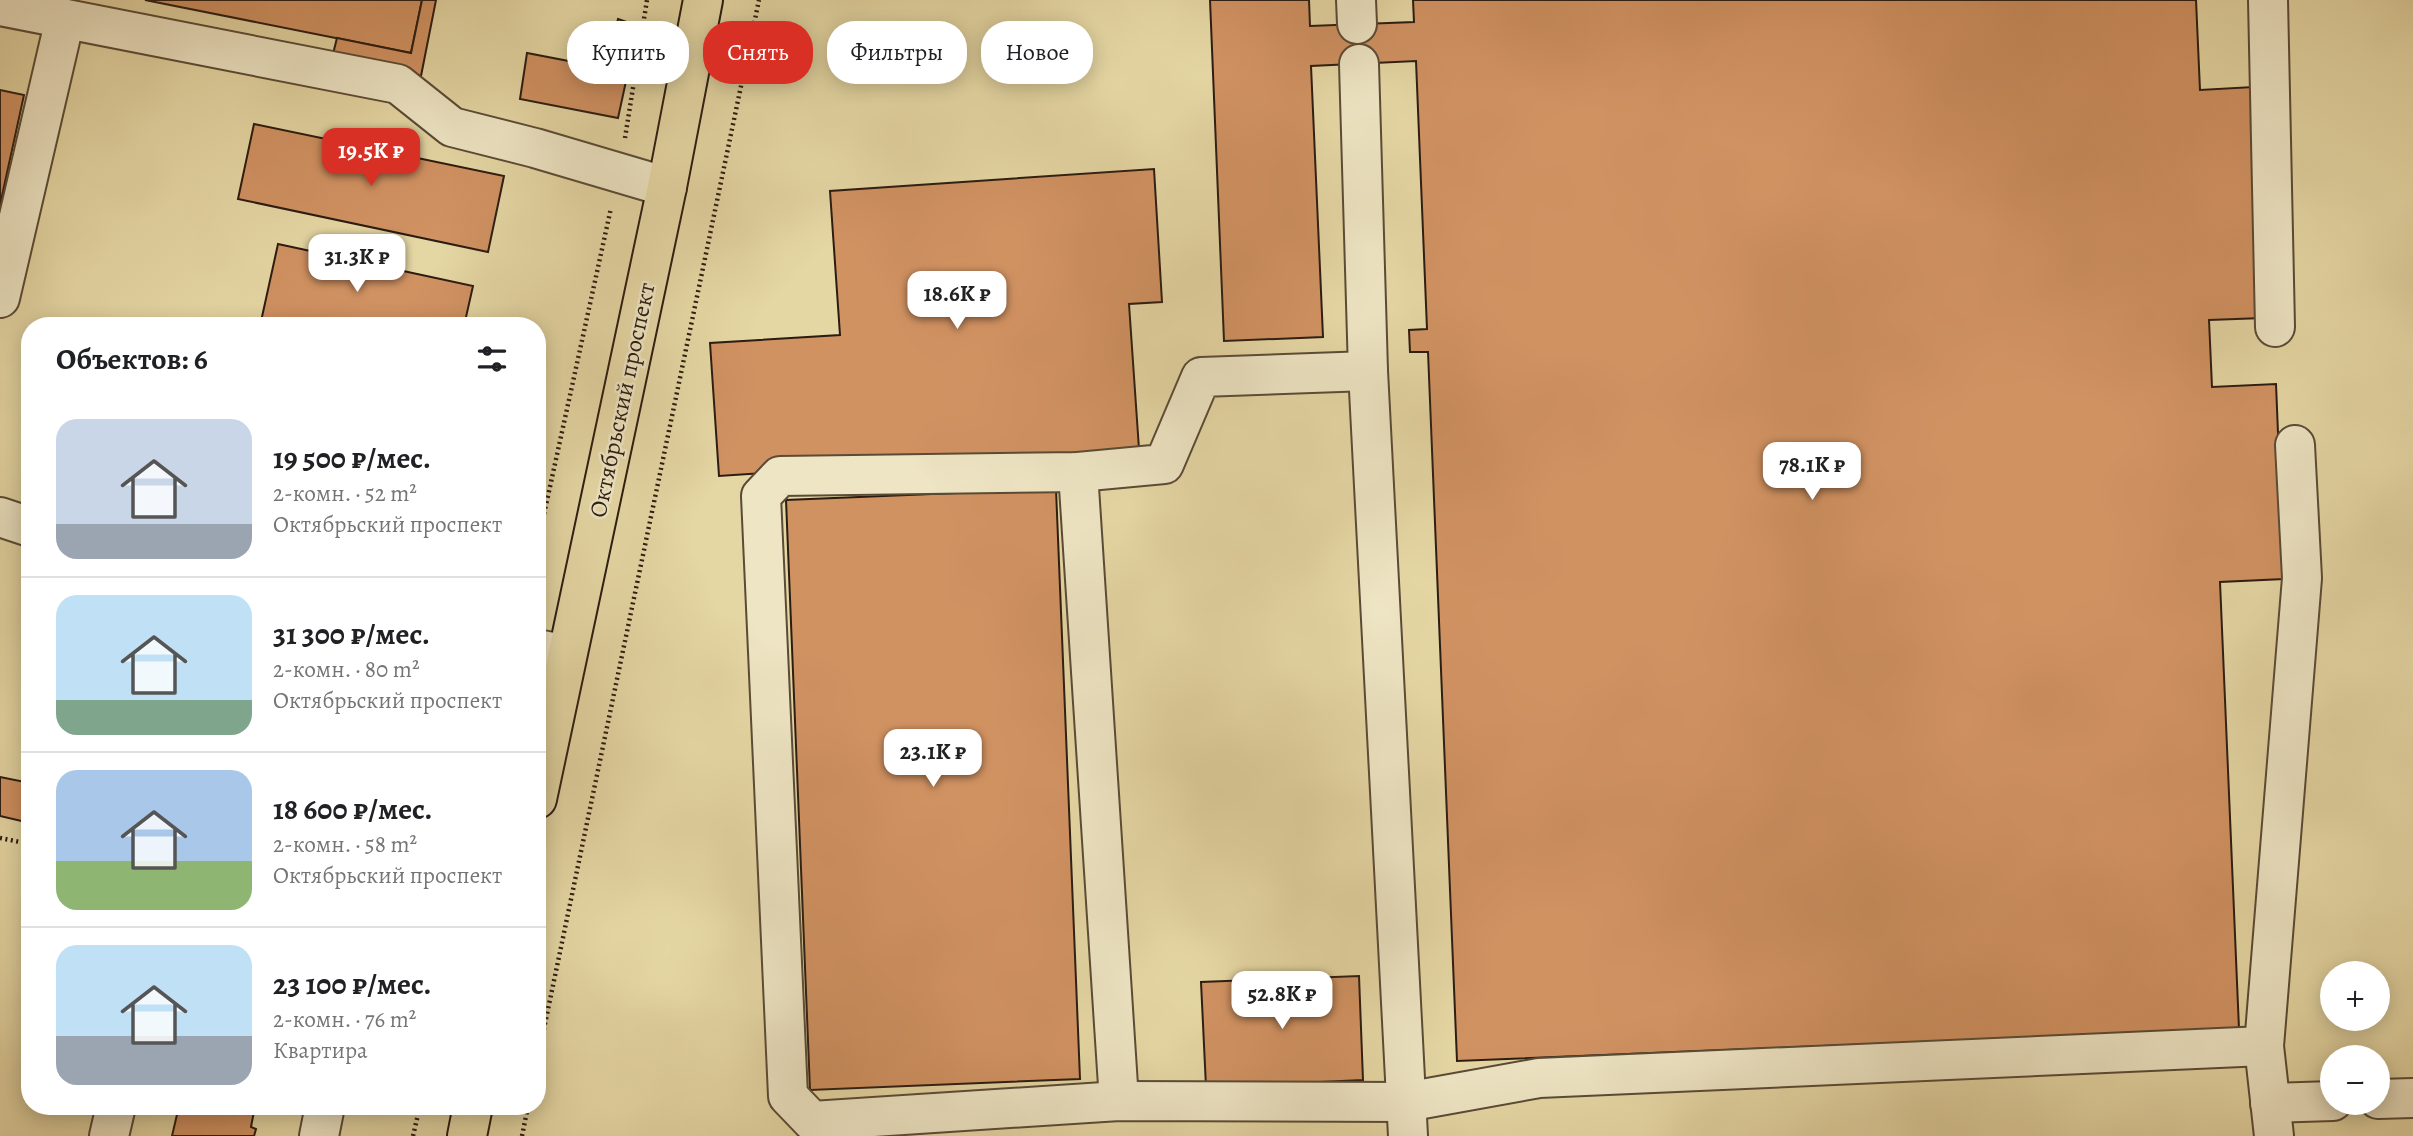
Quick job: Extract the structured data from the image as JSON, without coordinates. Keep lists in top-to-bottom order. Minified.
{"streets":{"main road":["Октябрьский проспект"]},"page":{"chip":["Купить","Снять","Фильтры","Новое"],"price":["19.5K ₽","31.3K ₽","18.6K ₽","78.1K ₽","23.1K ₽","52.8K ₽"],"heading":"Объектов: 6","list":[{"name":"19 500 ₽/мес.","note":"2-комн. · 52 m² · Октябрьский проспект"},{"name":"31 300 ₽/мес.","note":"2-комн. · 80 m² · Октябрьский проспект"},{"name":"18 600 ₽/мес.","note":"2-комн. · 58 m² · Октябрьский проспект"},{"name":"23 100 ₽/мес.","note":"2-комн. · 76 m² · Квартира"}],"map_buttons":["+","−"]}}
